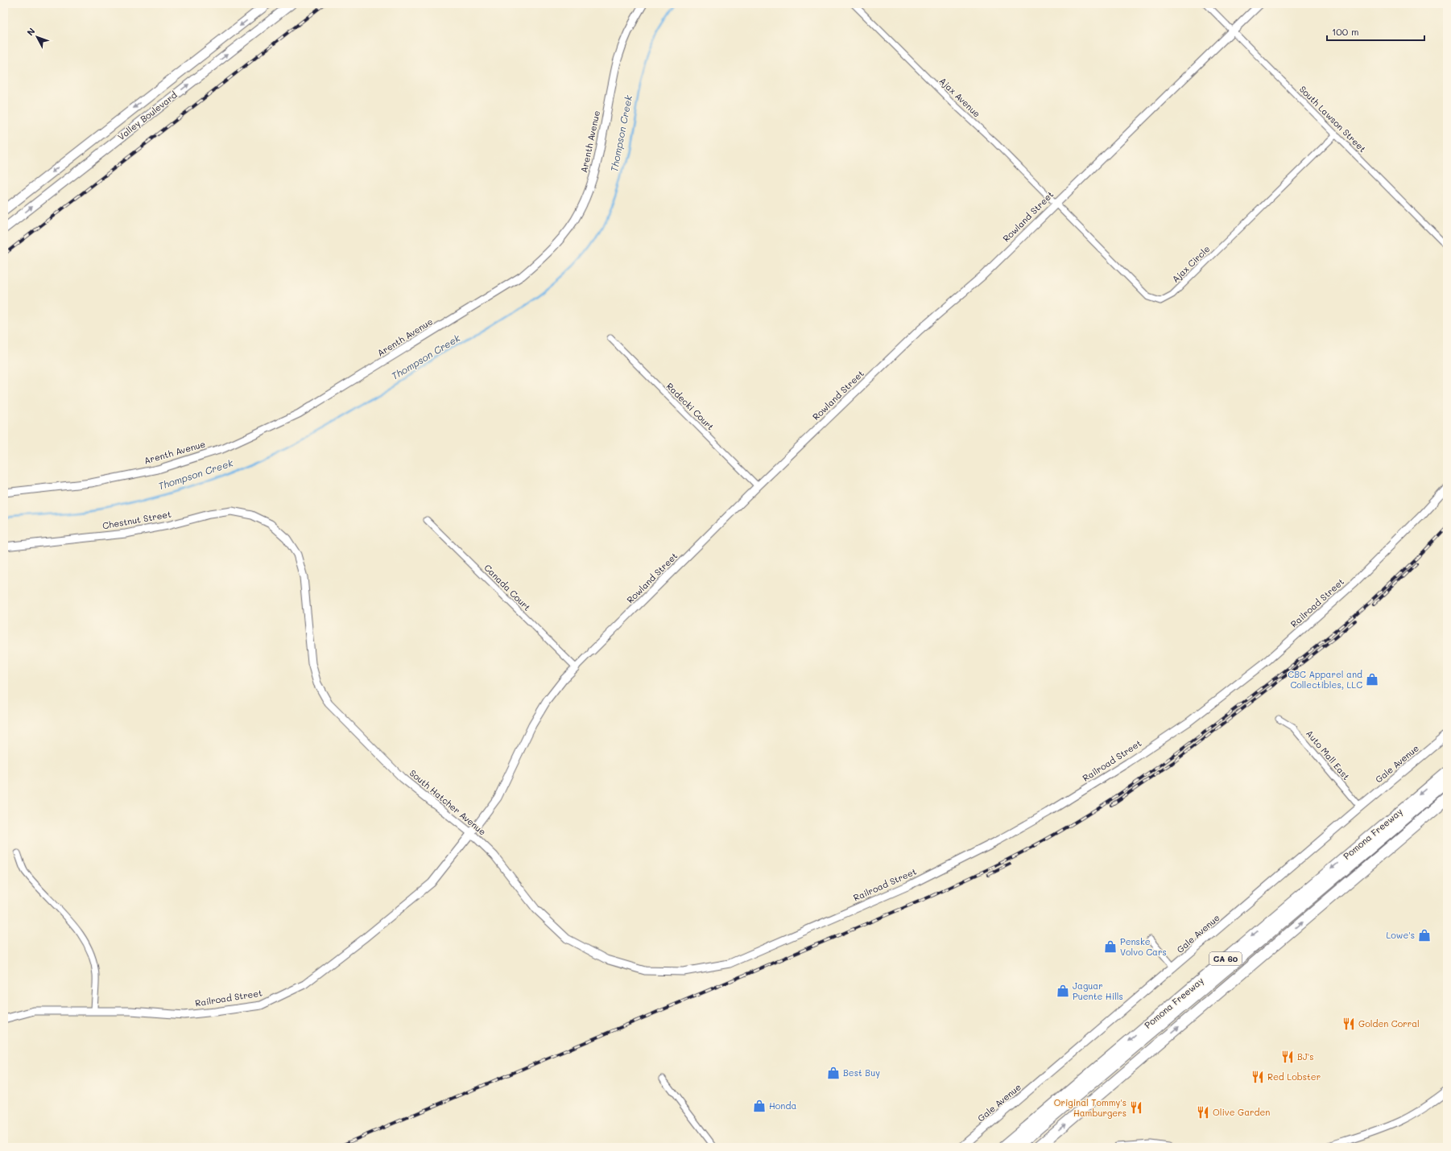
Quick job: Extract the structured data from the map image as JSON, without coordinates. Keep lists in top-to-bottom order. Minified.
{"streets":{"highway":["Pomona Freeway","CA 60"],"main road":["Valley Boulevard","Gale Avenue"],"street":["Ajax Avenue","South Lawson Street","Arenth Avenue","Rowland Street","Ajax Circle","Radecki Court","Chestnut Street","Canada Court","Railroad Street","Auto Mall East","South Hatcher Avenue"]},"crossings":[["Ajax Avenue","Rowland Street"],["Ajax Avenue","Ajax Circle"],["South Lawson Street","Rowland Street"],["South Lawson Street","Ajax Circle"],["Rowland Street","Ajax Circle"],["Rowland Street","Radecki Court"],["Rowland Street","Canada Court"],["Rowland Street","Railroad Street"],["Rowland Street","South Hatcher Avenue"],["Chestnut Street","South Hatcher Avenue"],["Railroad Street","South Hatcher Avenue"],["Auto Mall East","Gale Avenue"]],"water":["Thompson Creek"],"places":{"shop":["CBC Apparel and Collectibles, LLC","Lowe's","Penske Volvo Cars","Jaguar Puente Hills","Best Buy","Honda"],"restaurant":["Golden Corral","BJ's","Red Lobster","Original Tommy's Hamburgers","Olive Garden"]},"scale_bar":"100 m","north":"top left"}
